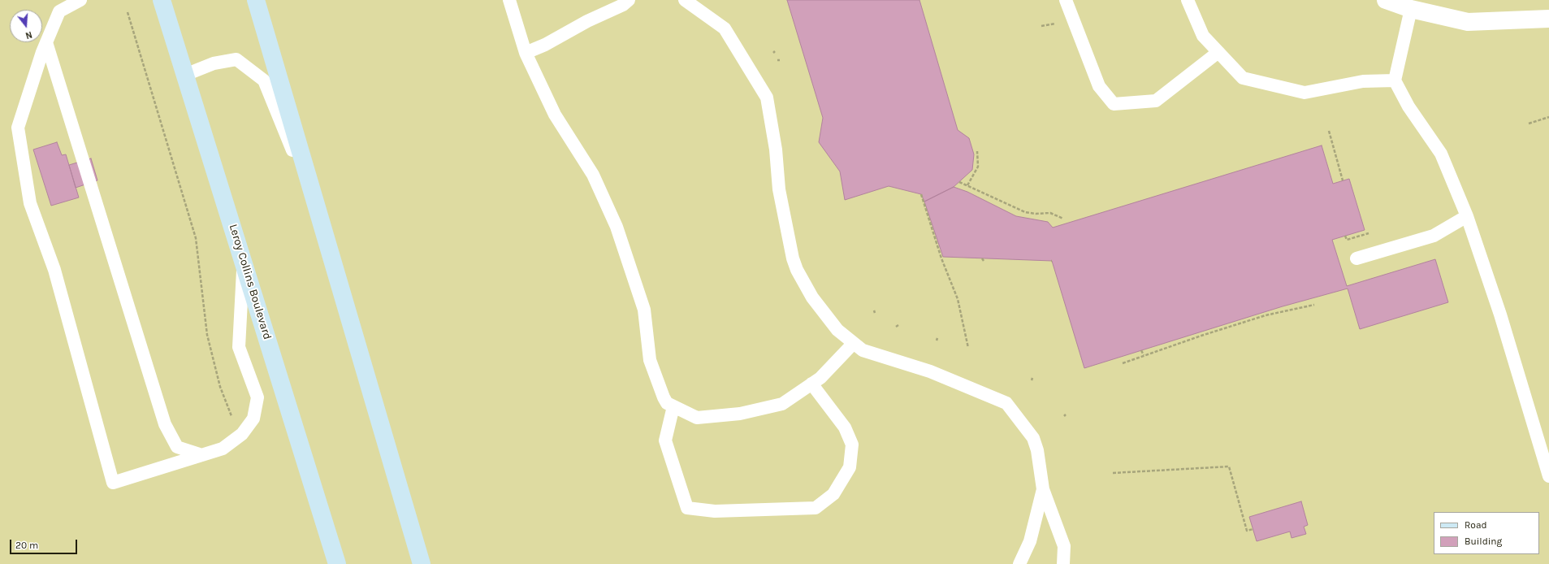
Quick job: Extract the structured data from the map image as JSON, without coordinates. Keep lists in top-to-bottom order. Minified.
{"streets":{"street":["Leroy Collins Boulevard"]},"legend":["Road","Building"],"scale_bar":"20 m","north":"bottom"}
